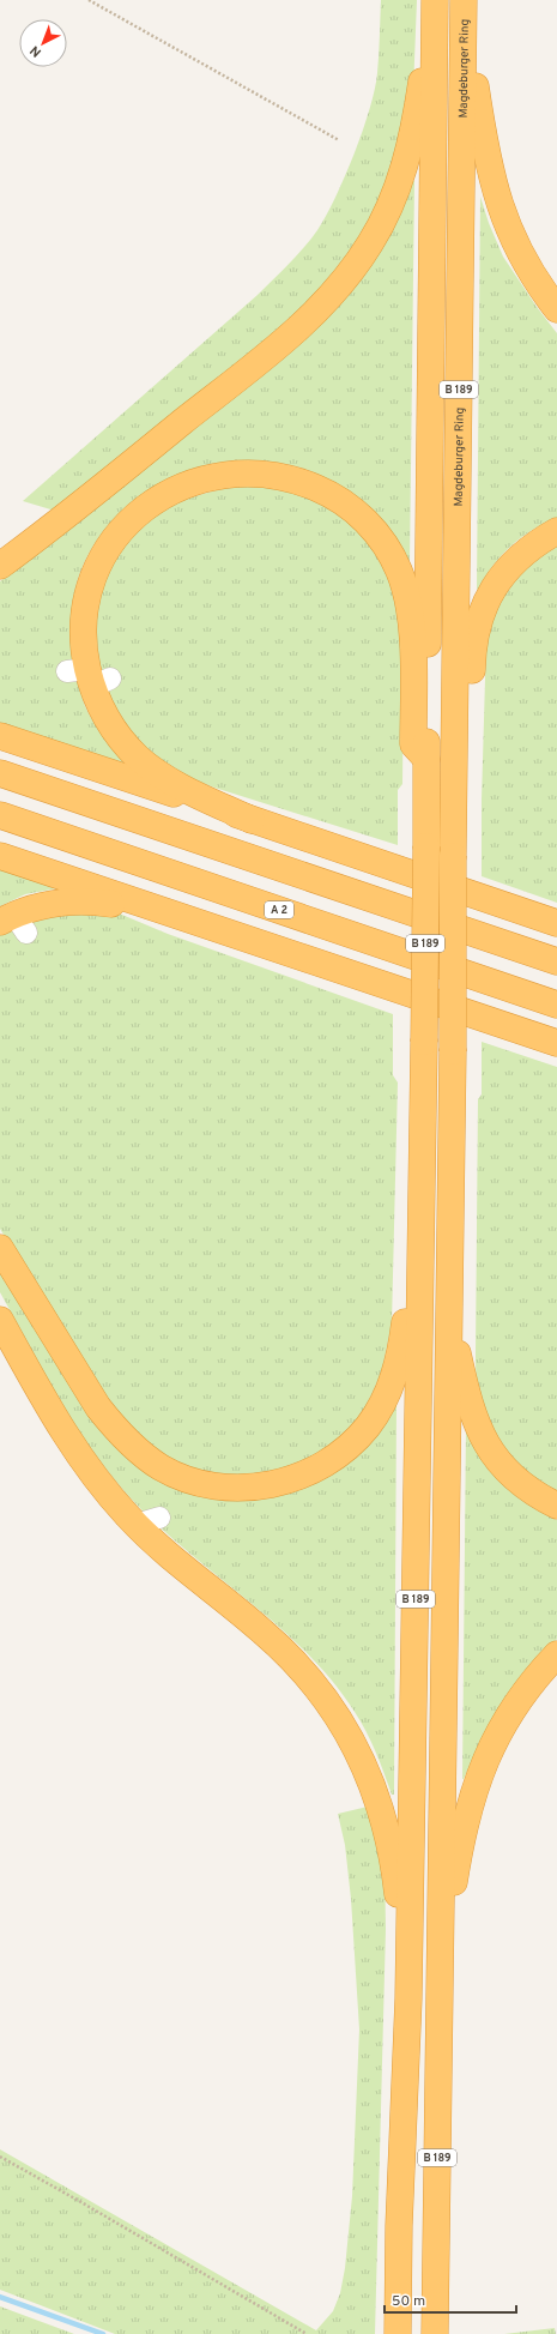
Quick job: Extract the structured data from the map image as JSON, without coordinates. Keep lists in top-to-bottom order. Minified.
{"streets":{"highway":["Magdeburger Ring","B 189","A 2"]},"crossings":[["Magdeburger Ring","B 189"]],"scale_bar":"50 m","north":"bottom left"}
